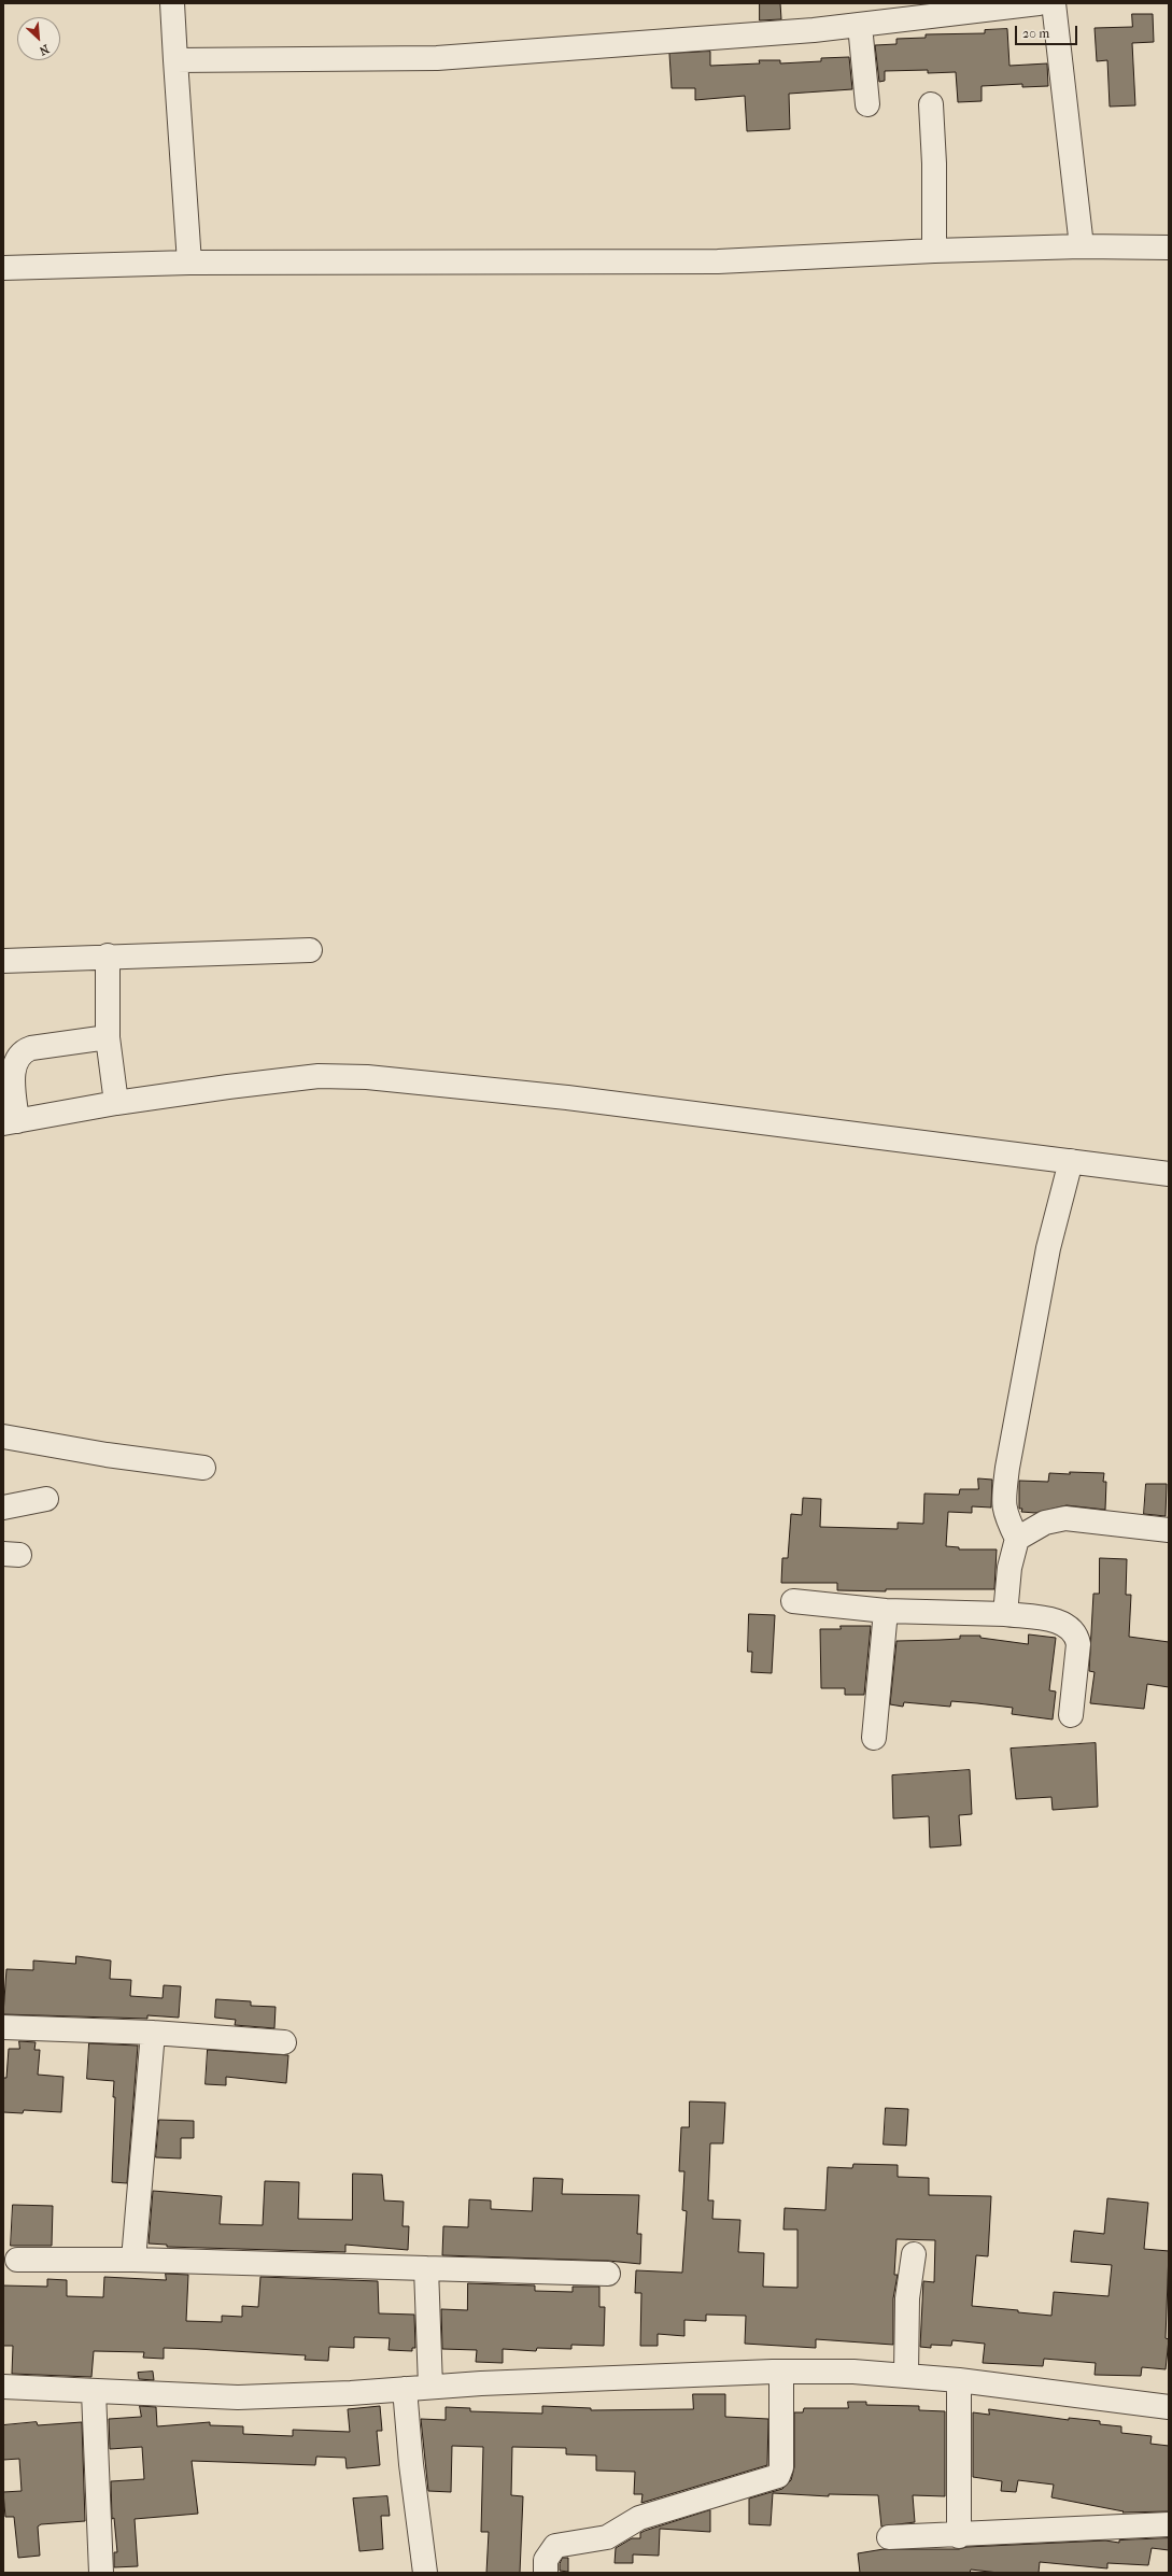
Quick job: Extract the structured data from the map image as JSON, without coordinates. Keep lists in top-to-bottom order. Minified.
{"scale_bar":"20 m","north":"bottom right"}
